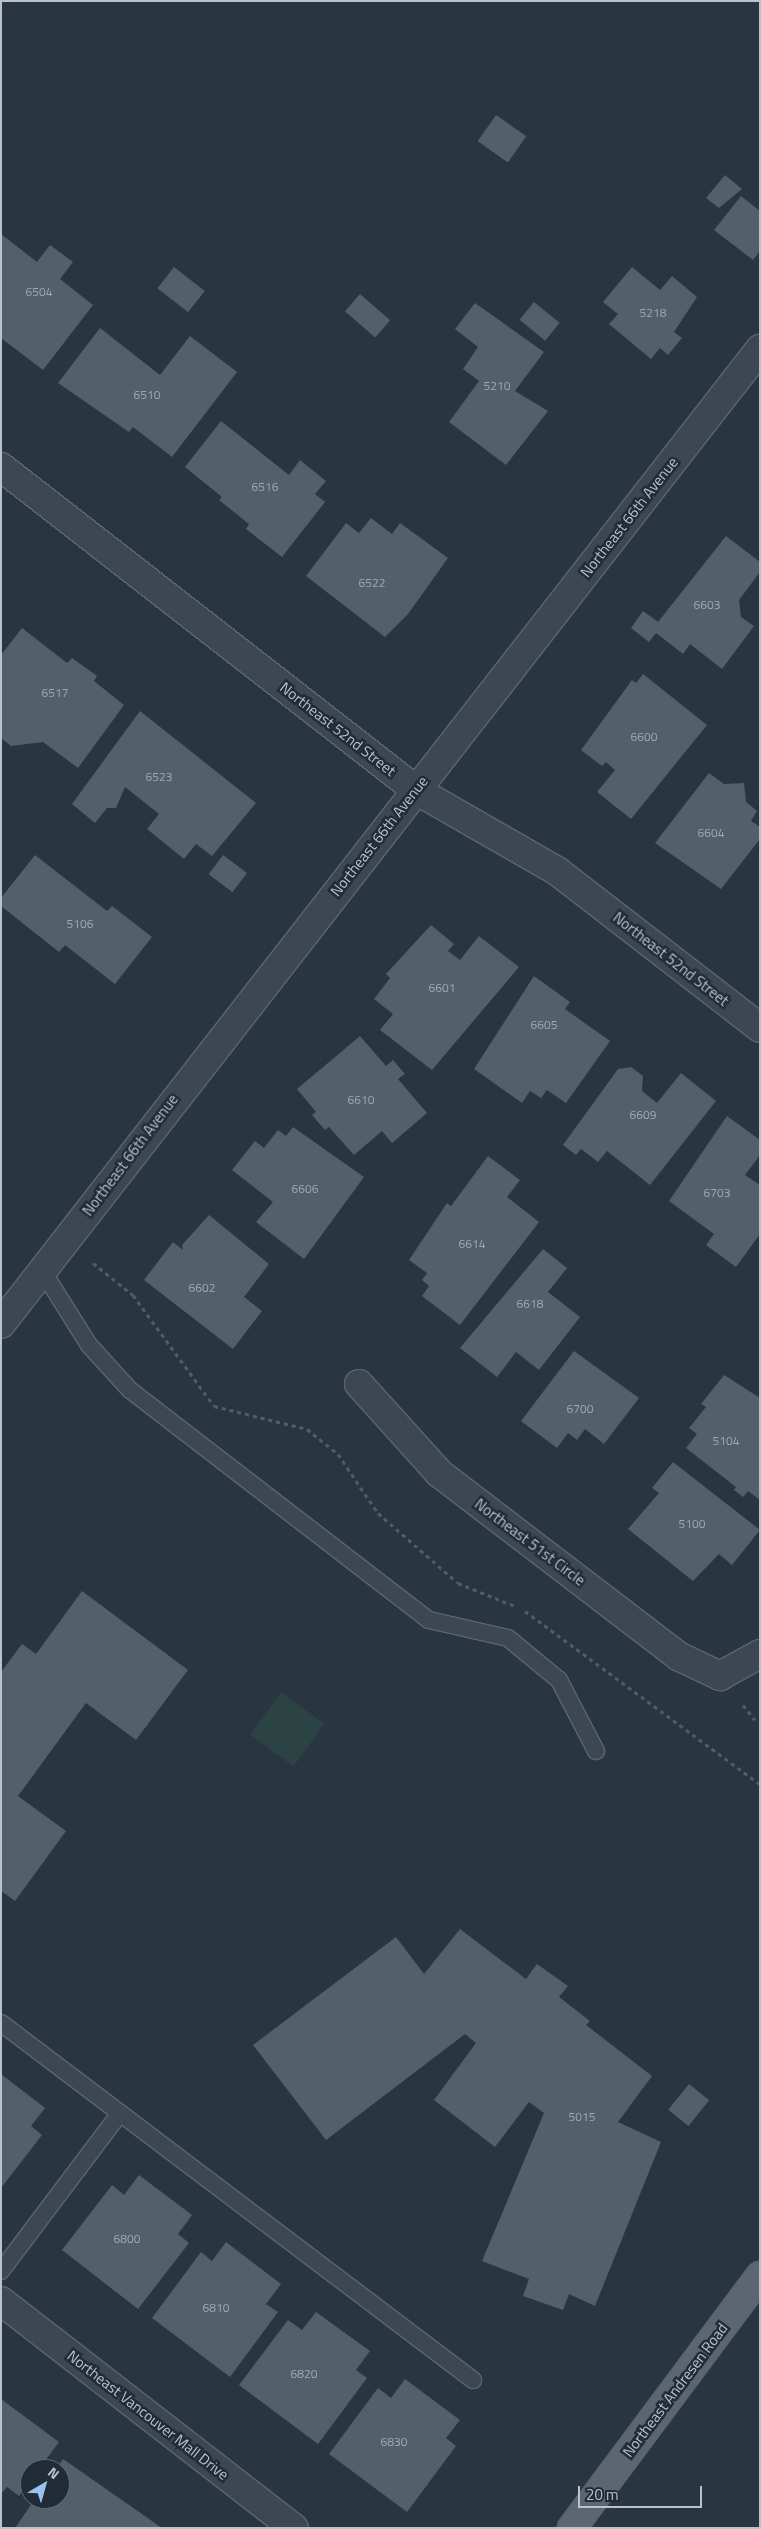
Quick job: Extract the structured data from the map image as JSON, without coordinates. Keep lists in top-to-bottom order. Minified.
{"streets":{"main road":["Northeast Andresen Road"],"street":["Northeast 66th Avenue","Northeast 52nd Street","Northeast 51st Circle","Northeast Vancouver Mall Drive"]},"crossings":[["Northeast 66th Avenue","Northeast 52nd Street"]],"house_numbers":["6504","5218","5210","6510","6516","6522","6603","6517","6600","6523","6604","5106","6601","6605","6610","6609","6606","6703","6614","6602","6618","6700","5104","5100","5015","6800","6810","6820","6830"],"scale_bar":"20 m","north":"top right"}
